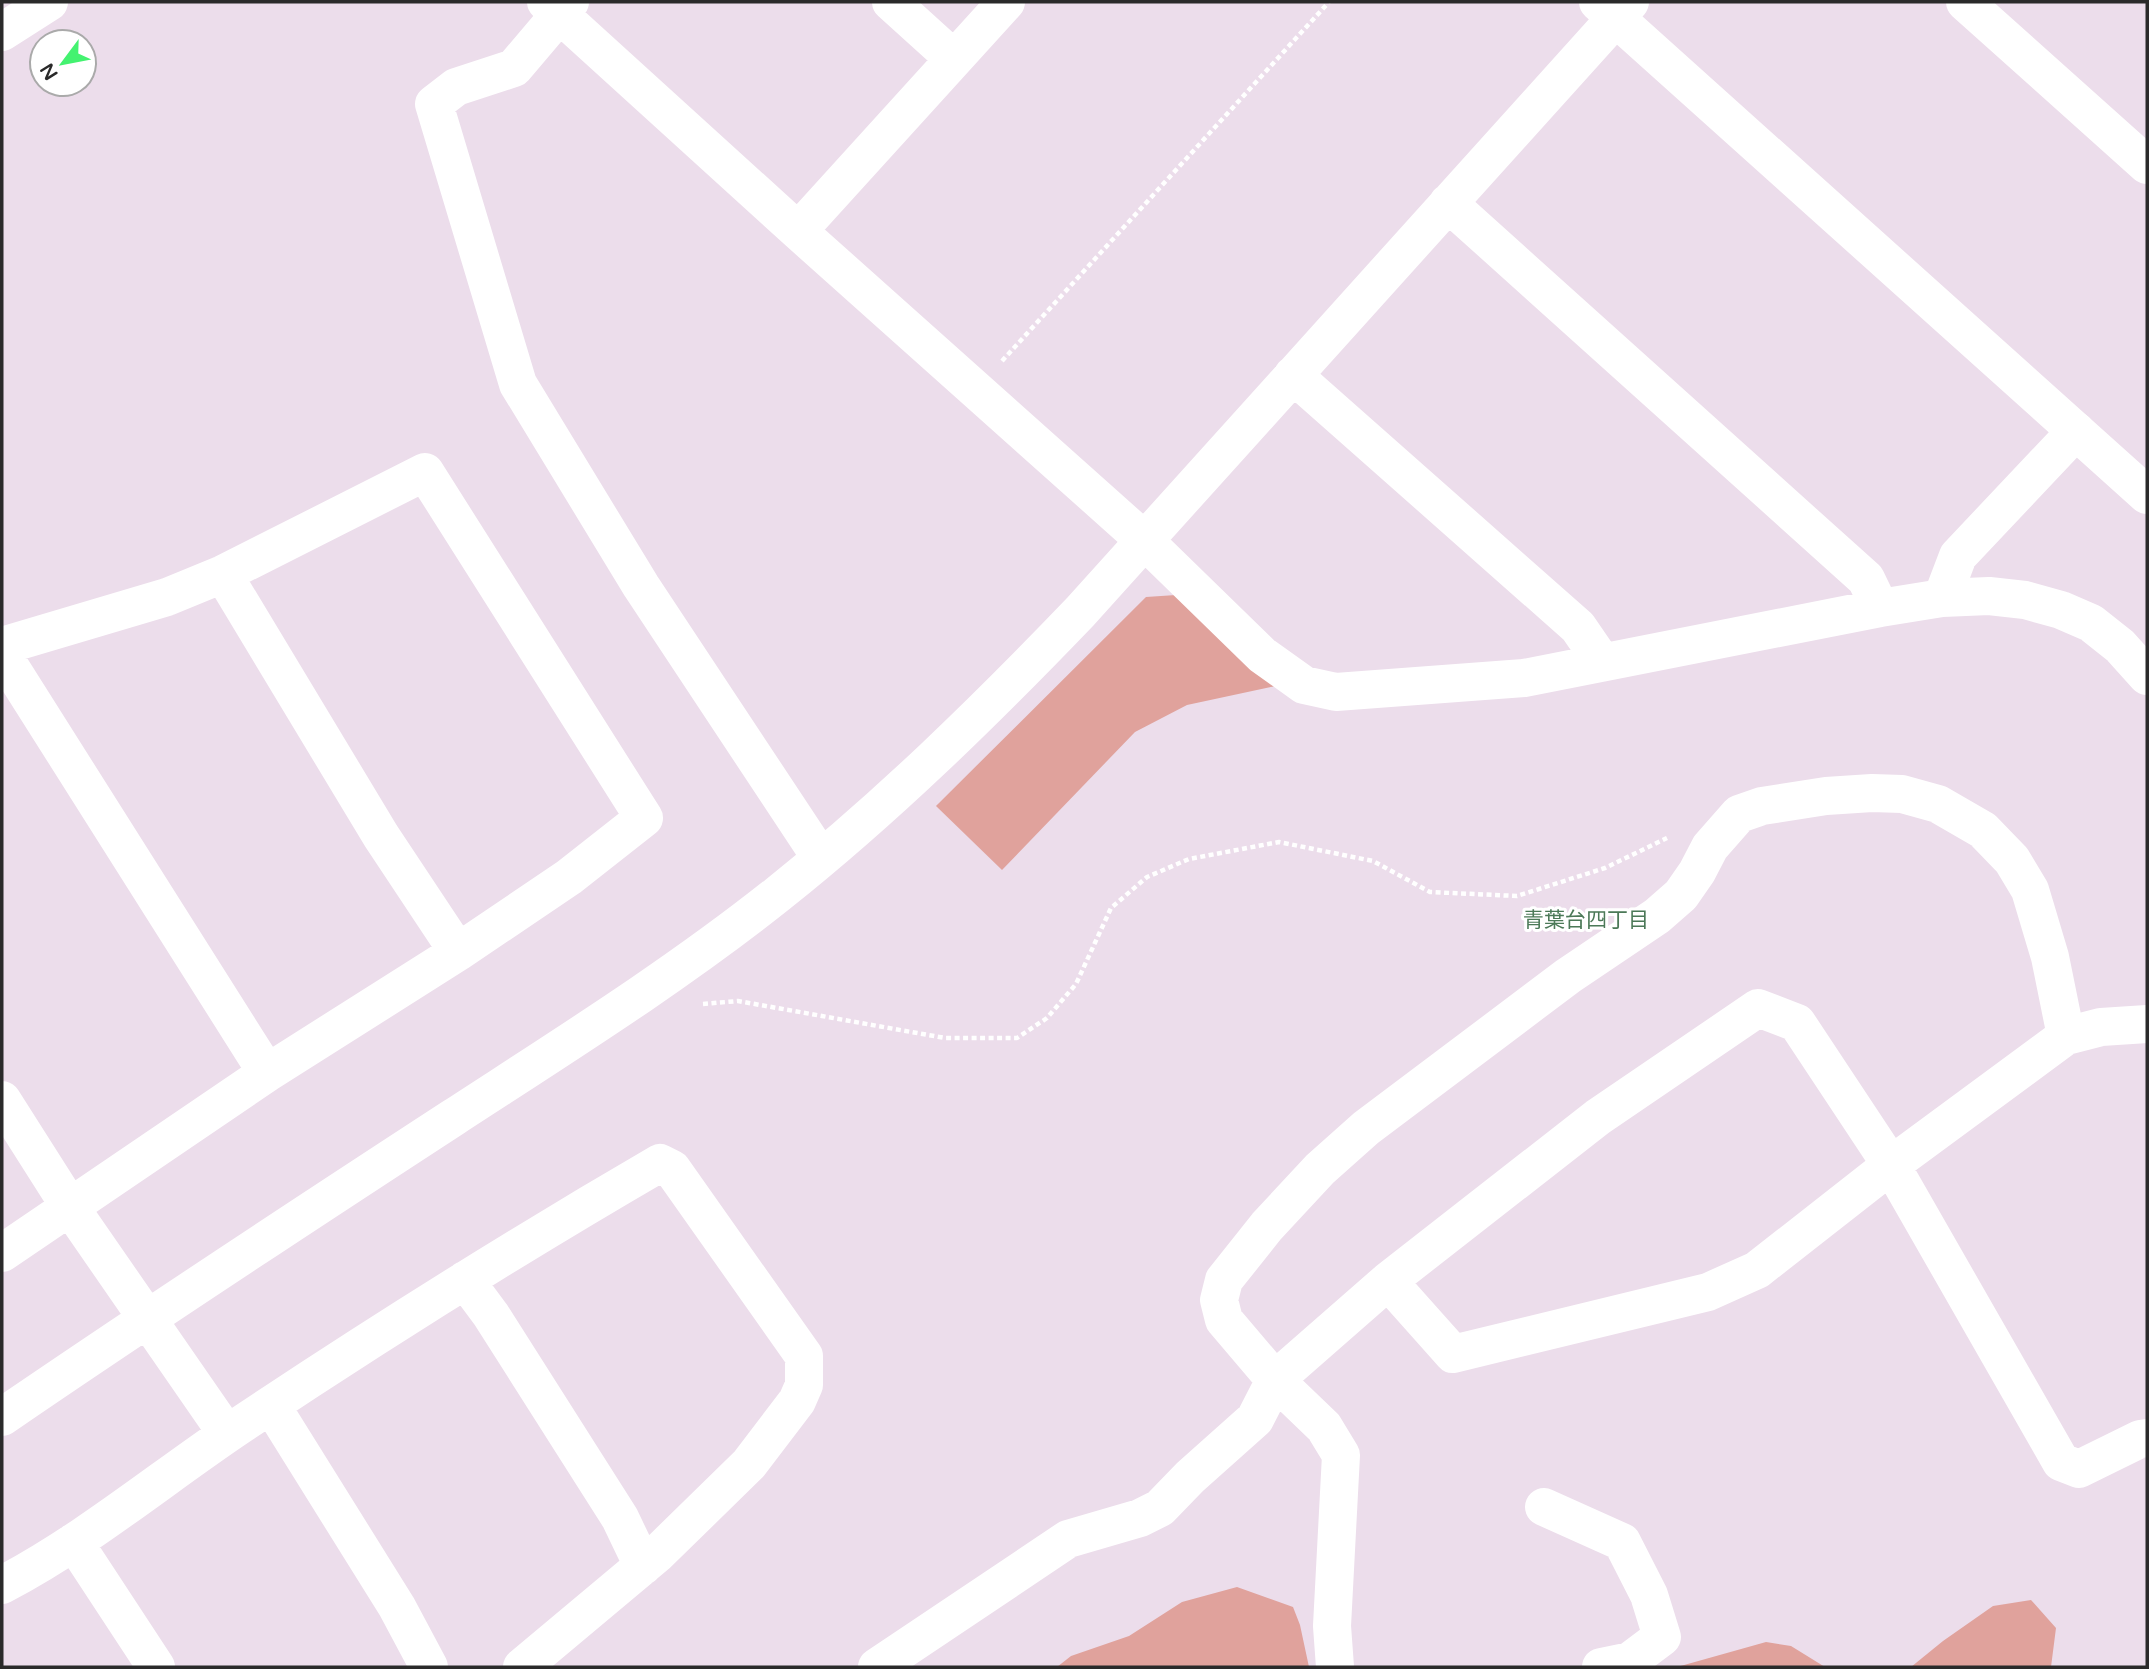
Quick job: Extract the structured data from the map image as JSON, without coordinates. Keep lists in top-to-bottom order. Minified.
{"districts":["青葉台四丁目"],"north":"bottom left"}
